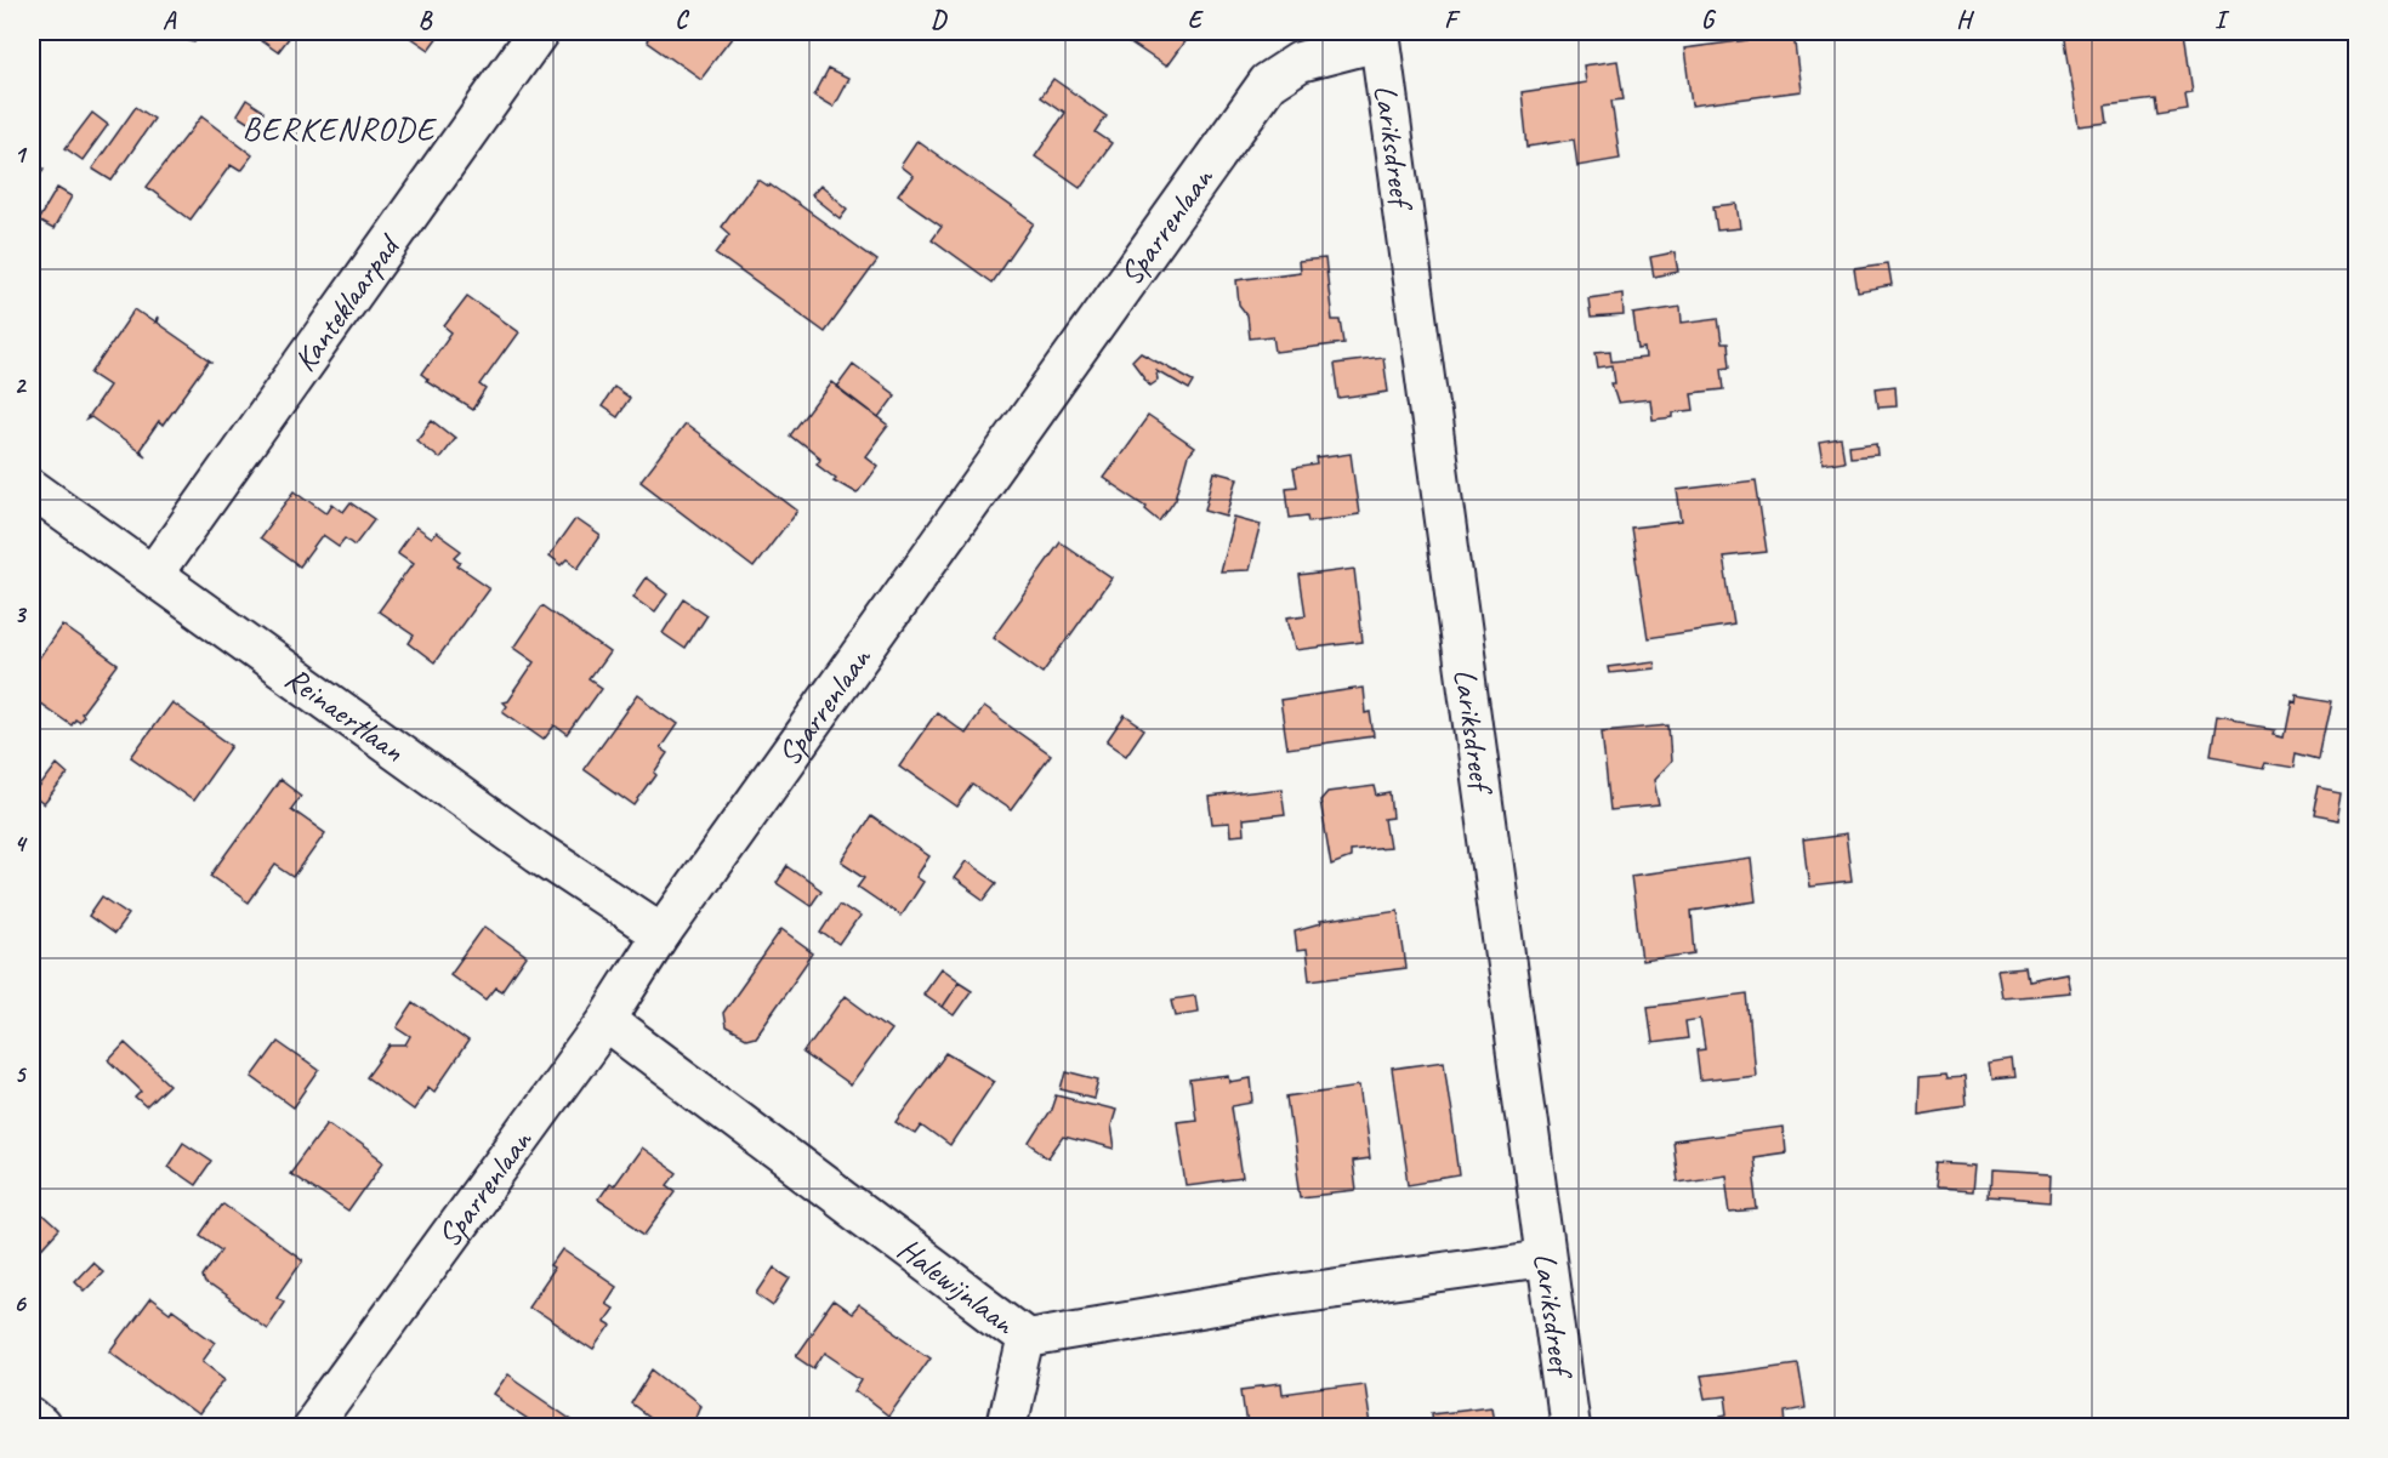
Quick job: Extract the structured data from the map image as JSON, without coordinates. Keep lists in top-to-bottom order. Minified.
{"streets":{"street":["Lariksdreef","Sparrenlaan","Kanteklaarpad","Reinaertlaan","Halewijnlaan"]},"crossings":[["Lariksdreef","Sparrenlaan"],["Lariksdreef","Halewijnlaan"],["Sparrenlaan","Reinaertlaan"],["Sparrenlaan","Halewijnlaan"],["Kanteklaarpad","Reinaertlaan"]],"districts":["BERKENRODE"],"grid":{"columns":["A","B","C","D","E","F","G","H","I"],"rows":["1","2","3","4","5","6"]}}
